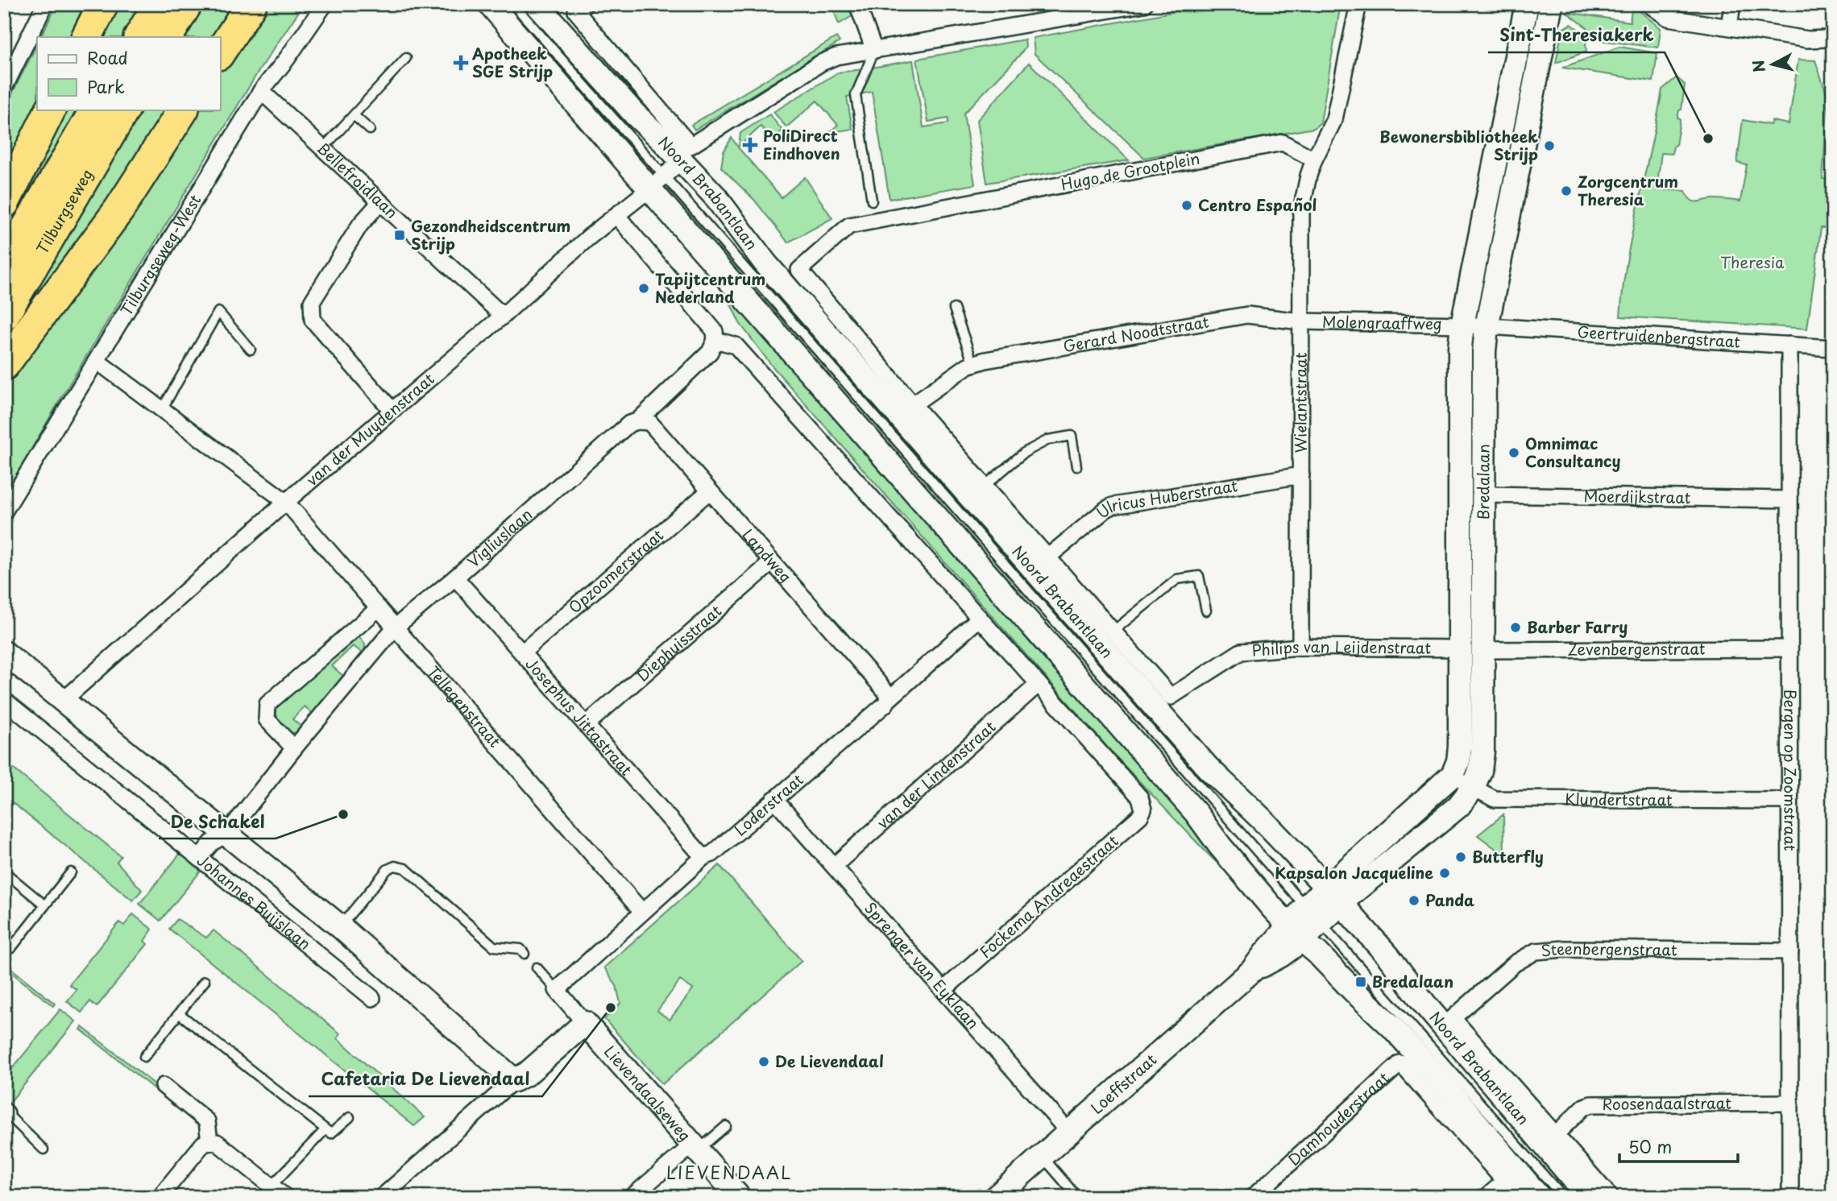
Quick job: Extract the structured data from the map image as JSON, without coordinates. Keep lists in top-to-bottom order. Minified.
{"streets":{"highway":["Tilburgseweg"],"street":["Hugo de Grootplein","Bellefroidlaan","Noord Brabantlaan","Tilburgseweg-West","Molengraaffweg","Gerard Noodtstraat","Geertruidenbergstraat","Wielantstraat","van der Muydenstraat","Bredalaan","Moerdijkstraat","Ulricus Huberstraat","Vigliuslaan","Landweg","Opzoomerstraat","Diephuisstraat","Philips van Leijdenstraat","Zevenbergenstraat","Tellegenstraat","Josephus Jittastraat","Bergen op Zoomstraat","van der Lindenstraat","Klundertstraat","Loderstraat","Fockema Andreaestraat","Johannes Buijslaan","Steenbergenstraat","Sprenger van Eyklaan","Loeffstraat","Lievendaalseweg","Roosendaalstraat","Damhouderstraat"]},"crossings":[["Hugo de Grootplein","Noord Brabantlaan"],["Hugo de Grootplein","Wielantstraat"],["Bellefroidlaan","Tilburgseweg-West"],["Bellefroidlaan","van der Muydenstraat"],["Noord Brabantlaan","Gerard Noodtstraat"],["Noord Brabantlaan","van der Muydenstraat"],["Noord Brabantlaan","Bredalaan"],["Noord Brabantlaan","Ulricus Huberstraat"],["Noord Brabantlaan","Philips van Leijdenstraat"],["Noord Brabantlaan","Steenbergenstraat"],["Noord Brabantlaan","Loeffstraat"],["Noord Brabantlaan","Roosendaalstraat"],["Tilburgseweg-West","Tellegenstraat"],["Molengraaffweg","Gerard Noodtstraat"],["Molengraaffweg","Geertruidenbergstraat"],["Molengraaffweg","Wielantstraat"],["Molengraaffweg","Bredalaan"],["Gerard Noodtstraat","Wielantstraat"],["Geertruidenbergstraat","Bredalaan"],["Geertruidenbergstraat","Bergen op Zoomstraat"],["Wielantstraat","Ulricus Huberstraat"],["Wielantstraat","Philips van Leijdenstraat"],["van der Muydenstraat","Tellegenstraat"],["Bredalaan","Moerdijkstraat"],["Bredalaan","Philips van Leijdenstraat"],["Bredalaan","Zevenbergenstraat"],["Bredalaan","Klundertstraat"],["Bredalaan","Loeffstraat"],["Moerdijkstraat","Bergen op Zoomstraat"],["Vigliuslaan","Landweg"],["Vigliuslaan","Tellegenstraat"],["Vigliuslaan","Josephus Jittastraat"],["Vigliuslaan","Johannes Buijslaan"],["Landweg","Opzoomerstraat"],["Landweg","Diephuisstraat"],["Landweg","Loderstraat"],["Opzoomerstraat","Josephus Jittastraat"],["Diephuisstraat","Josephus Jittastraat"],["Zevenbergenstraat","Bergen op Zoomstraat"],["Tellegenstraat","Loderstraat"],["Josephus Jittastraat","Loderstraat"],["Bergen op Zoomstraat","Klundertstraat"],["Bergen op Zoomstraat","Steenbergenstraat"],["Bergen op Zoomstraat","Roosendaalstraat"],["van der Lindenstraat","Fockema Andreaestraat"],["van der Lindenstraat","Sprenger van Eyklaan"],["Loderstraat","Sprenger van Eyklaan"],["Loderstraat","Lievendaalseweg"],["Fockema Andreaestraat","Sprenger van Eyklaan"],["Sprenger van Eyklaan","Loeffstraat"]],"districts":["LIEVENDAAL"],"parks":["Theresia"],"places":{"health":["Apotheek SGE Strijp","PoliDirect Eindhoven"],"other":["Sint-Theresiakerk","Bewonersbibliotheek Strijp","Zorgcentrum Theresia","Centro Español","Tapijtcentrum Nederland","Omnimac Consultancy","Barber Farry","De Schakel","Butterfly","Kapsalon Jacqueline","Panda","Cafetaria De Lievendaal","De Lievendaal"],"transit":["Gezondheidscentrum Strijp","Bredalaan"]},"legend":["Road","Park"],"scale_bar":"50 m","north":"left"}
